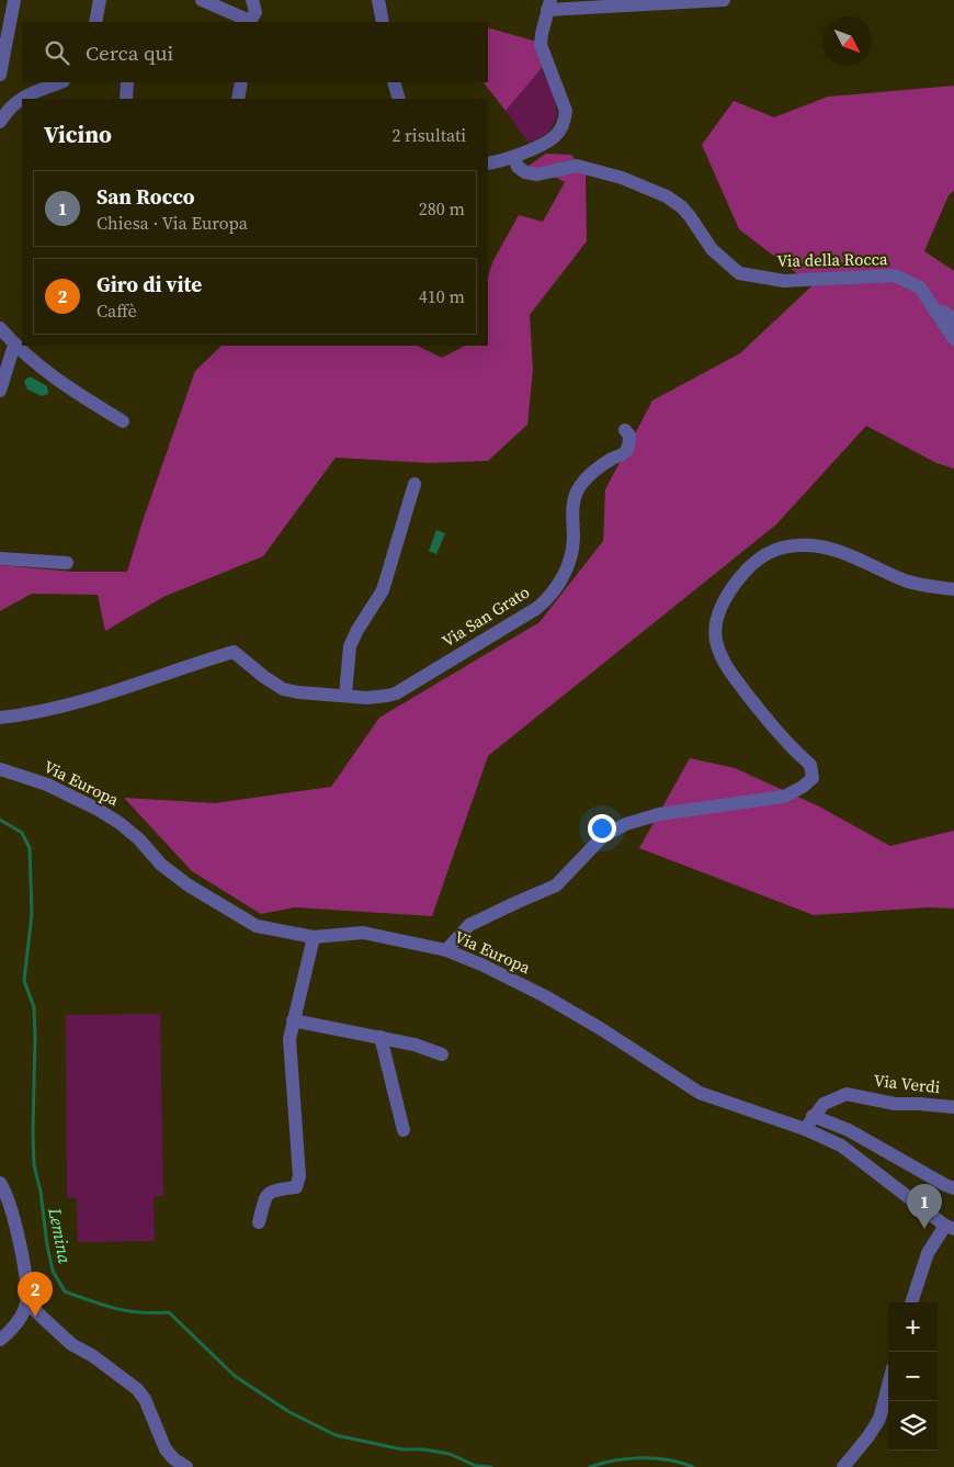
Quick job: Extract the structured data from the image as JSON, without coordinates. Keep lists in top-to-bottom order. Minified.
{"streets":{"street":["Via della Rocca","Via San Grato","Via Europa","Via Verdi"]},"crossings":[["Via Europa","Via Verdi"]],"water":["Lemina"],"north":"bottom right","page":{"search":"Cerca qui","heading":["Vicino","2 risultati"],"list":[{"mark":"1","name":"San Rocco","note":"Chiesa · Via Europa","value":"280 m"},{"mark":"2","name":"Giro di vite","note":"Caffè","value":"410 m"}],"pins":["1","2"],"map_buttons":["+","−"]}}
